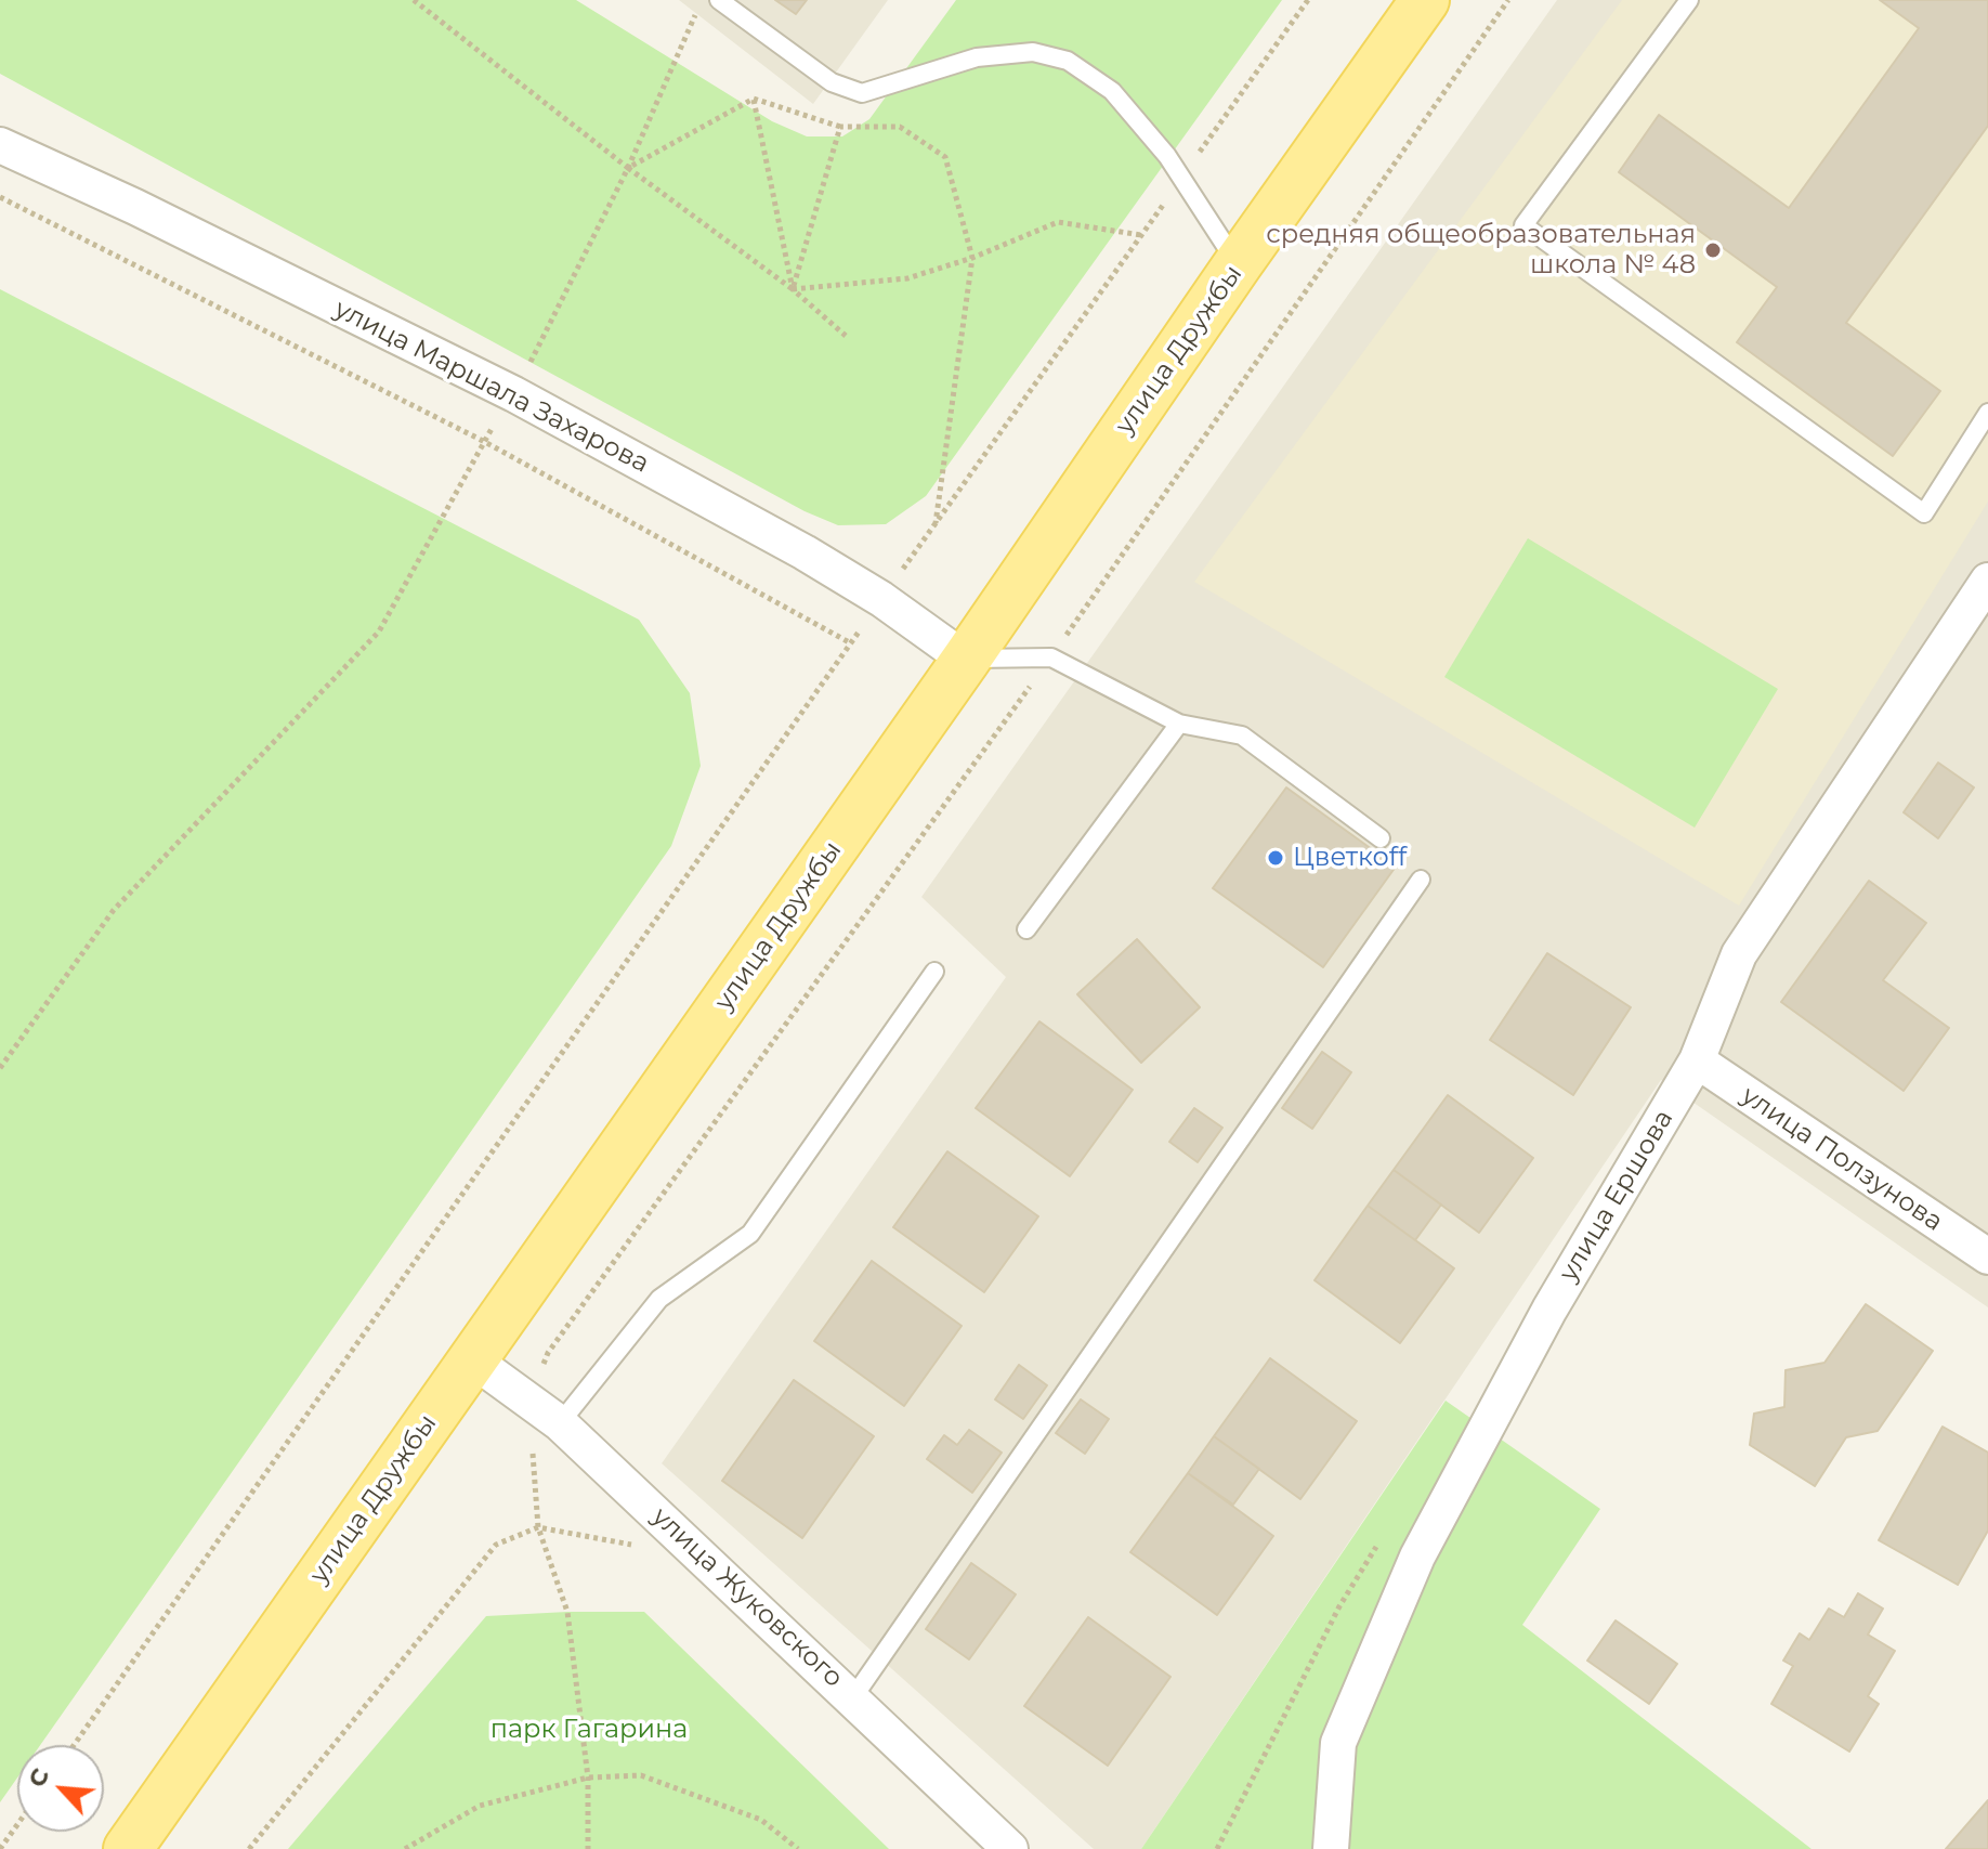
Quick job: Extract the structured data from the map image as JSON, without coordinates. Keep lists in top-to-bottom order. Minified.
{"streets":{"main road":["улица Дружбы"],"street":["улица Маршала Захарова","улица Ползунова","улица Ершова","улица Жуковского"]},"crossings":[["улица Дружбы","улица Маршала Захарова"],["улица Дружбы","улица Жуковского"],["улица Ползунова","улица Ершова"]],"parks":["парк Гагарина"],"places":["средняя общеобразовательная школа № 48","Цветкоff"],"north":"top left"}
